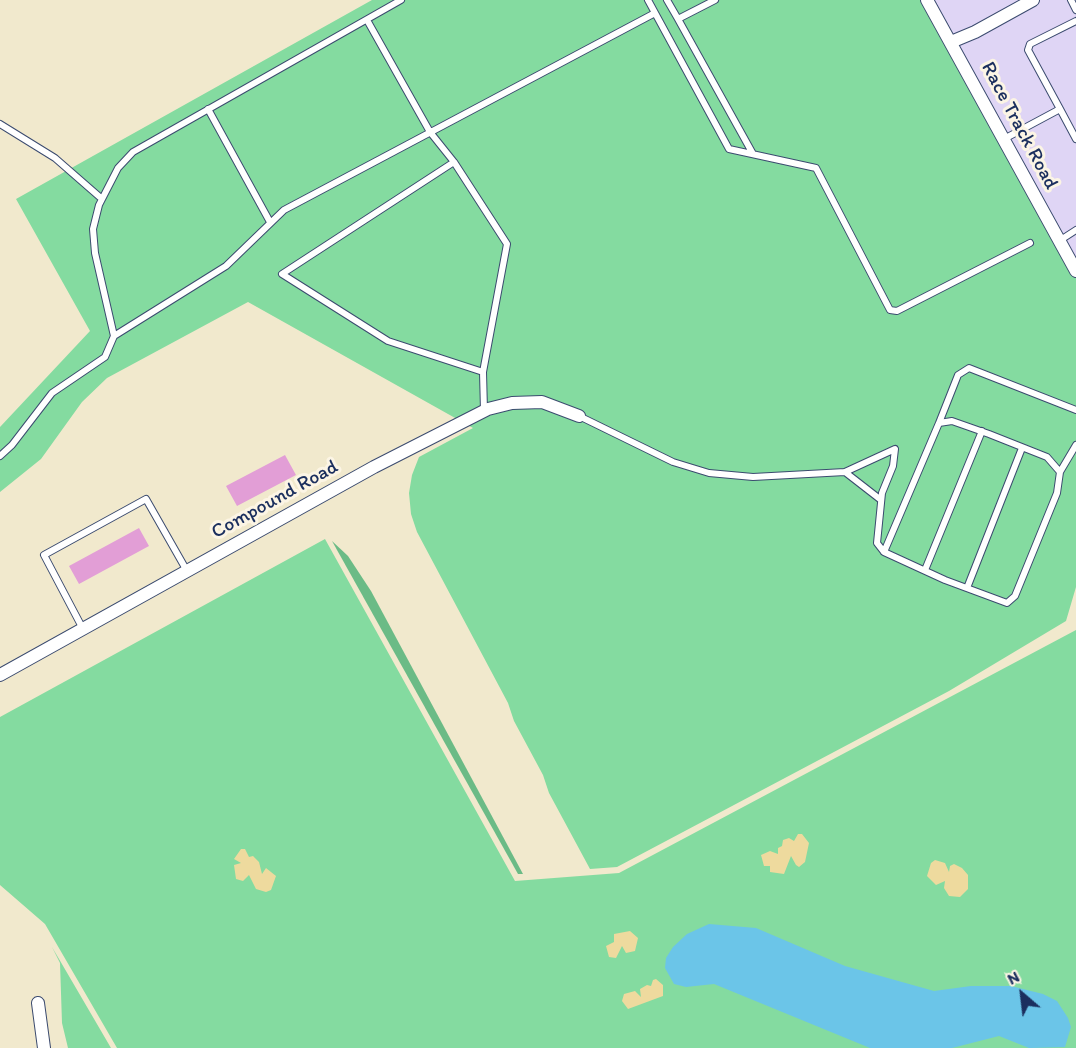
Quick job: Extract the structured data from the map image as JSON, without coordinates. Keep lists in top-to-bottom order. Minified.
{"streets":{"street":["Race Track Road","Compound Road"]},"north":"top left"}
